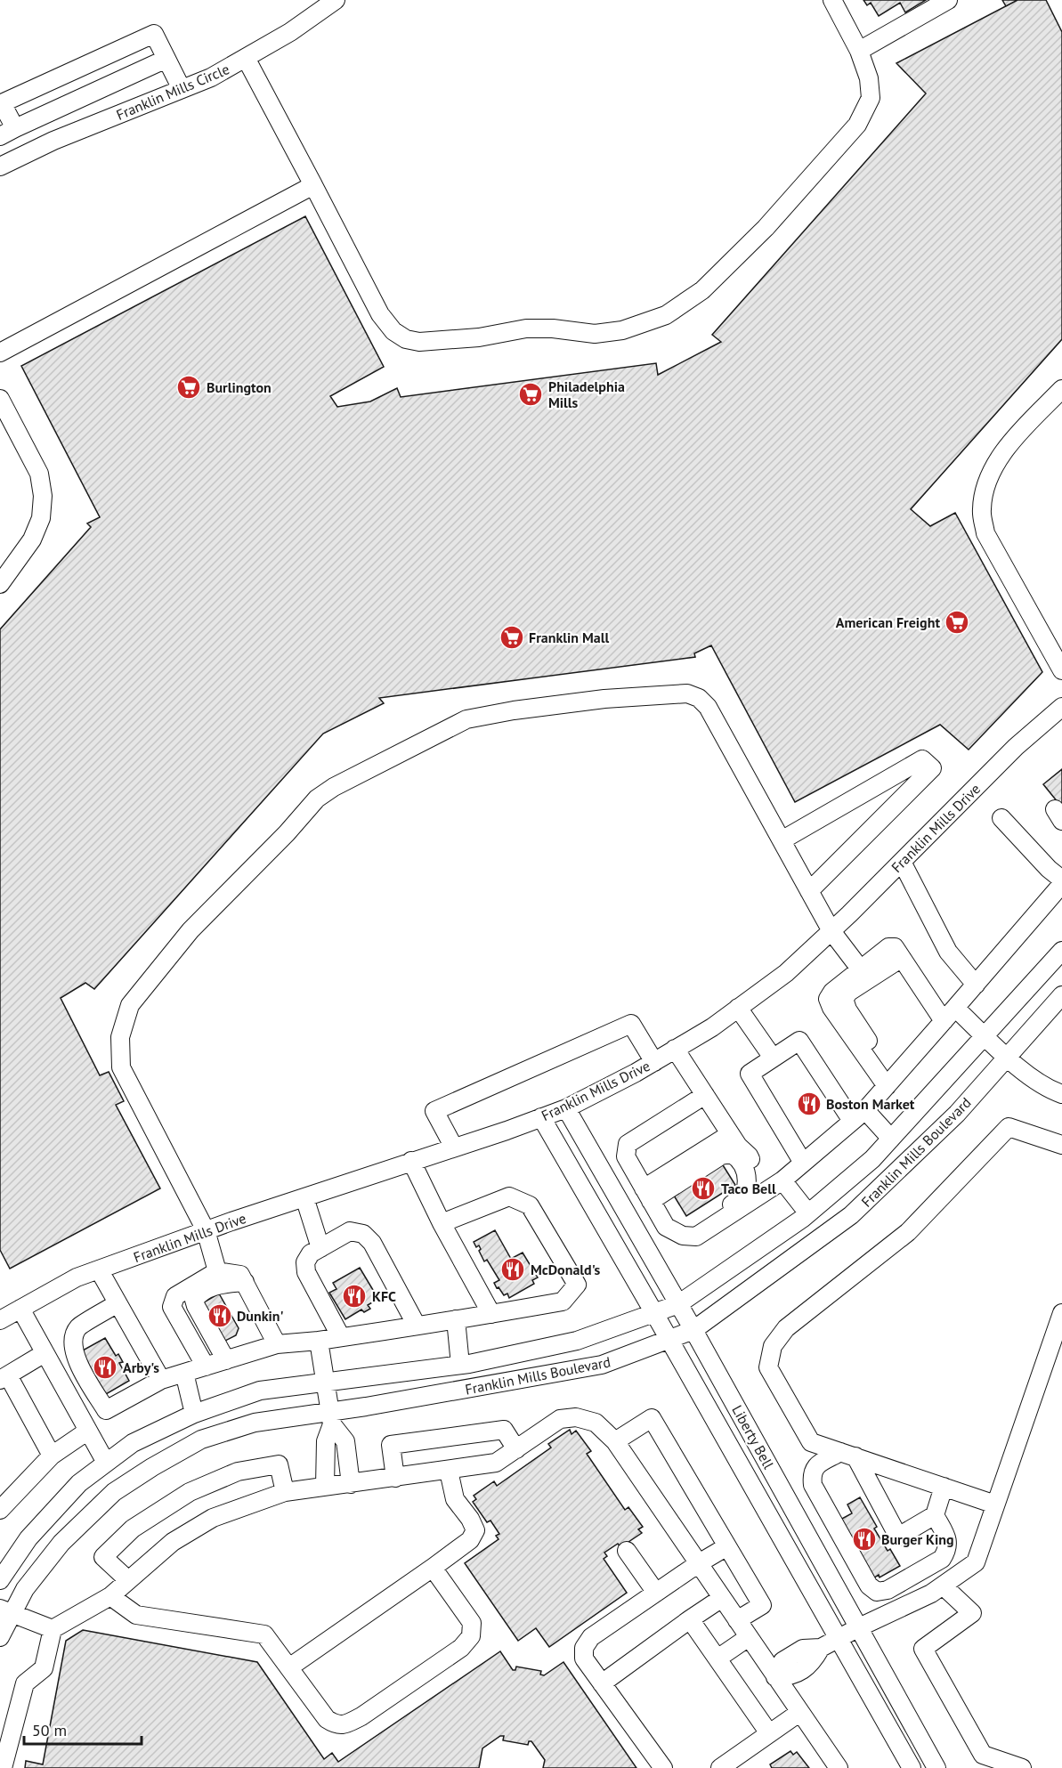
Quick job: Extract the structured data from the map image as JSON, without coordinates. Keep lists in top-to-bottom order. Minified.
{"streets":{"street":["Franklin Mills Circle","Franklin Mills Drive","Franklin Mills Boulevard","Liberty Bell"]},"crossings":[["Franklin Mills Drive","Liberty Bell"],["Franklin Mills Boulevard","Liberty Bell"]],"places":{"supermarket":["Burlington","Philadelphia Mills","American Freight","Franklin Mall"],"restaurant":["Boston Market","Taco Bell","McDonald's","KFC","Dunkin'","Arby's","Burger King"]},"scale_bar":"50 m"}
